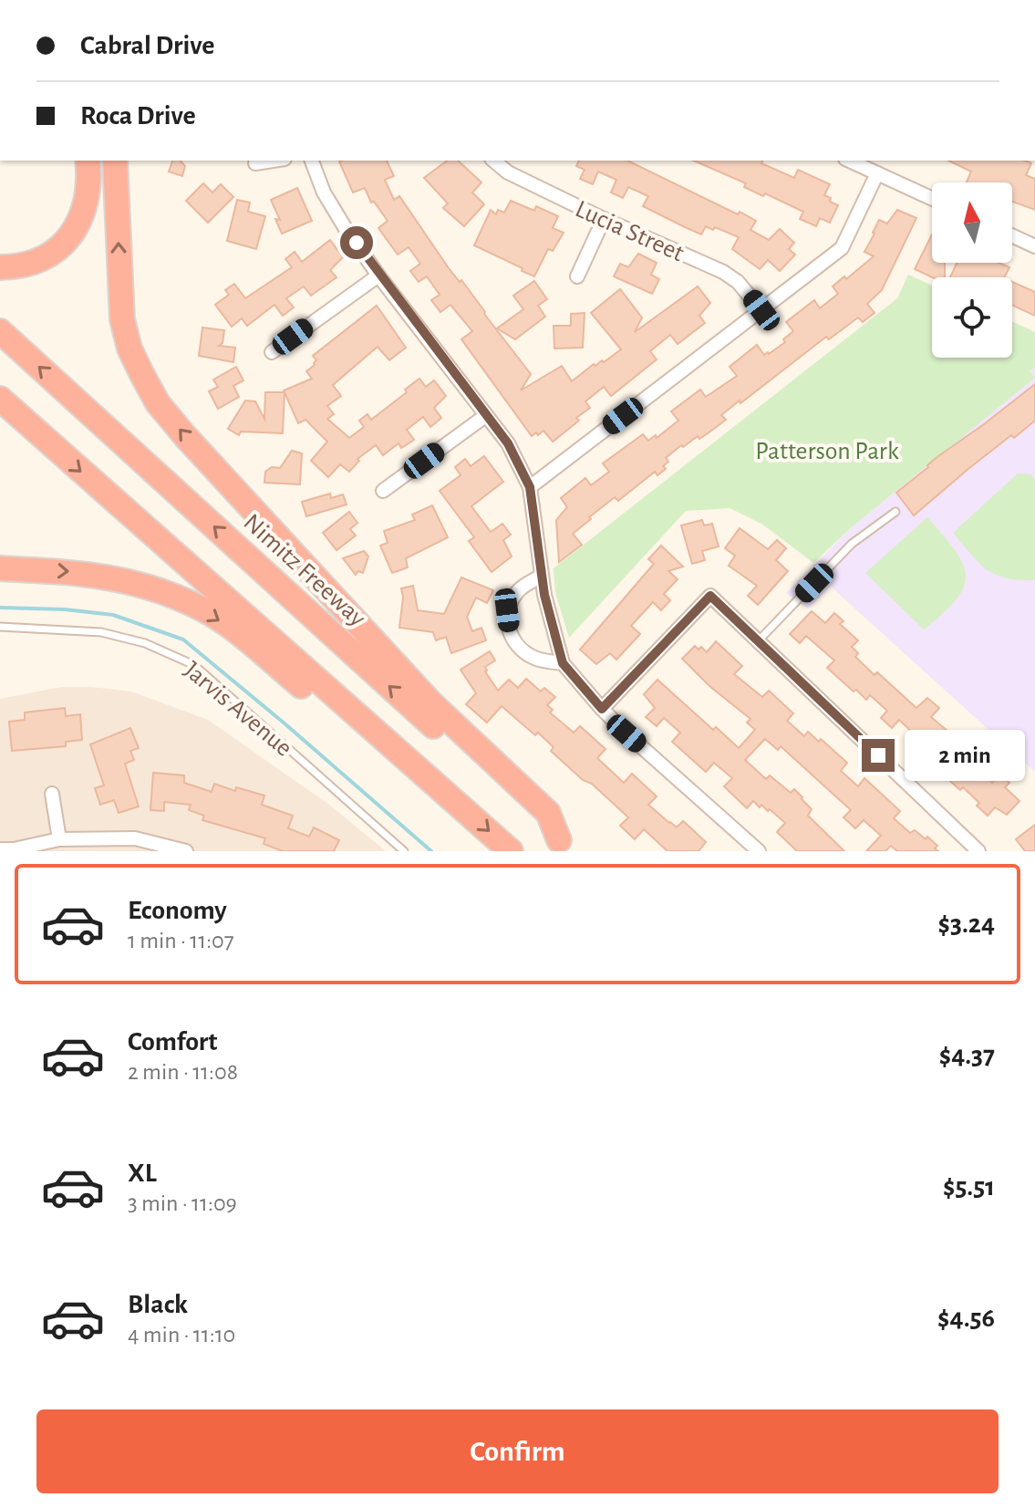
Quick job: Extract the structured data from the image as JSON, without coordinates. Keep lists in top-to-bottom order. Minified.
{"streets":{"highway":["Nimitz Freeway"],"street":["Lucia Street"],"lane":["Jarvis Avenue"]},"parks":["Patterson Park"],"north":"top","page":{"banner":["Cabral Drive","Roca Drive"],"bubble":"2 min","list":[{"name":"Economy","note":"1 min · 11:07","value":"$3.24"},{"name":"Comfort","note":"2 min · 11:08","value":"$4.37"},{"name":"XL","note":"3 min · 11:09","value":"$5.51"},{"name":"Black","note":"4 min · 11:10","value":"$4.56"}],"buttons":"Confirm"}}
